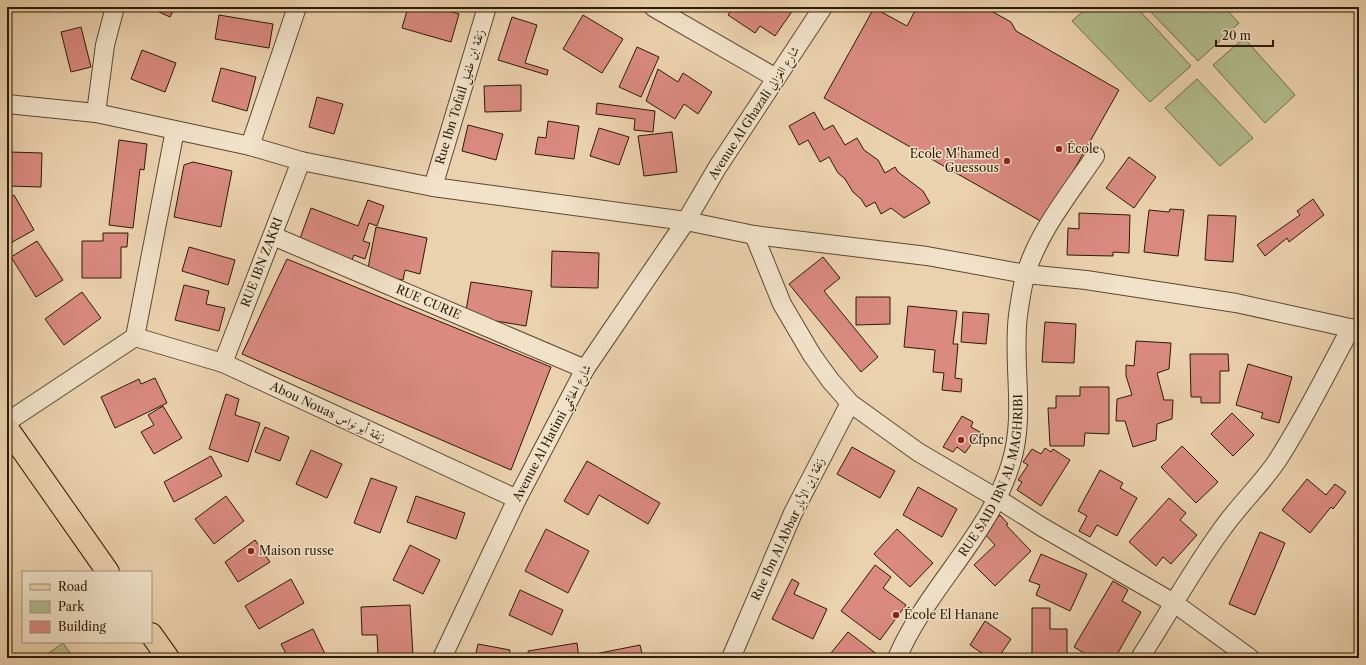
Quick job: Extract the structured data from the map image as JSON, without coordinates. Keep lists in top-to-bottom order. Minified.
{"streets":{"street":["Rue Ibn Tofail زنقة ابن طفيل","Avenue Al Ghazali شارع الغزالي","RUE IBN ZAKRI","RUE CURIE","Abou Nouas زنقة أبو نواس","Avenue Al Hatimi شارع الحاتمي","RUE SAID IBN AL MAGHRIBI","Rue Ibn Al Abbar زنقة إبن الأبار"]},"crossings":[["Avenue Al Ghazali شارع الغزالي","Avenue Al Hatimi شارع الحاتمي"],["RUE IBN ZAKRI","RUE CURIE"],["RUE IBN ZAKRI","Abou Nouas زنقة أبو نواس"],["RUE CURIE","Avenue Al Hatimi شارع الحاتمي"],["Abou Nouas زنقة أبو نواس","Avenue Al Hatimi شارع الحاتمي"]],"places":["École","Ecole M'hamed Guessous","Cfpnc","Maison russe","École El Hanane"],"legend":["Road","Park","Building"],"scale_bar":"20 m"}
